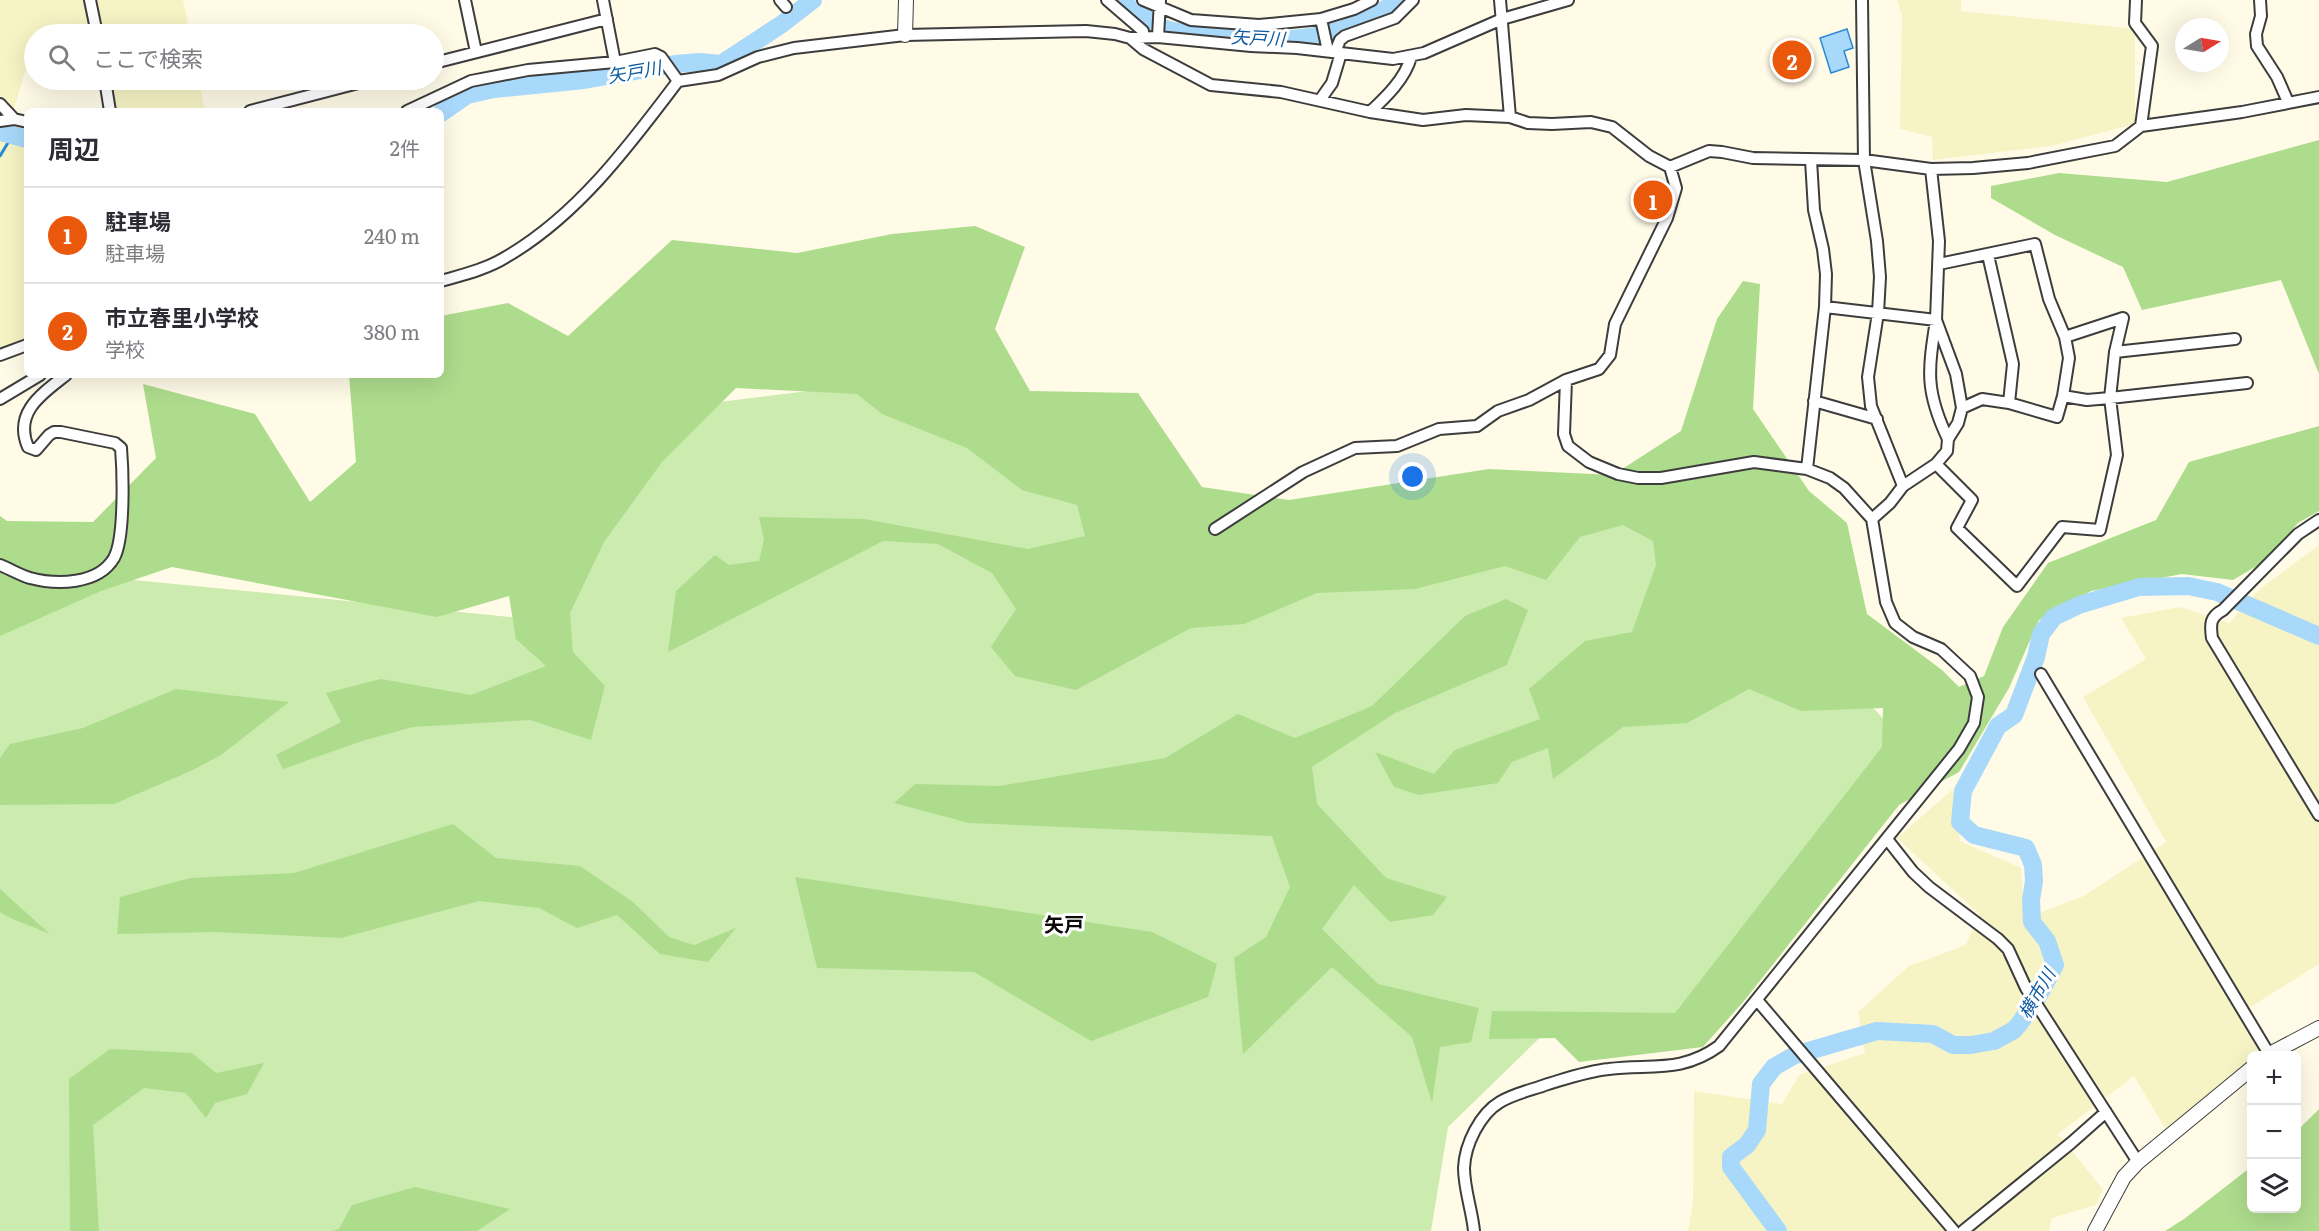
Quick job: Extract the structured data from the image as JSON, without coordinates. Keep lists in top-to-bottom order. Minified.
{"districts":["矢戸"],"water":["矢戸川","横市川"],"north":"right","page":{"search":"ここで検索","pins":["2","1"],"heading":["周辺","2件"],"list":[{"mark":"1","name":"駐車場","note":"駐車場","value":"240 m"},{"mark":"2","name":"市立春里小学校","note":"学校","value":"380 m"}],"map_buttons":["+","−"]}}
